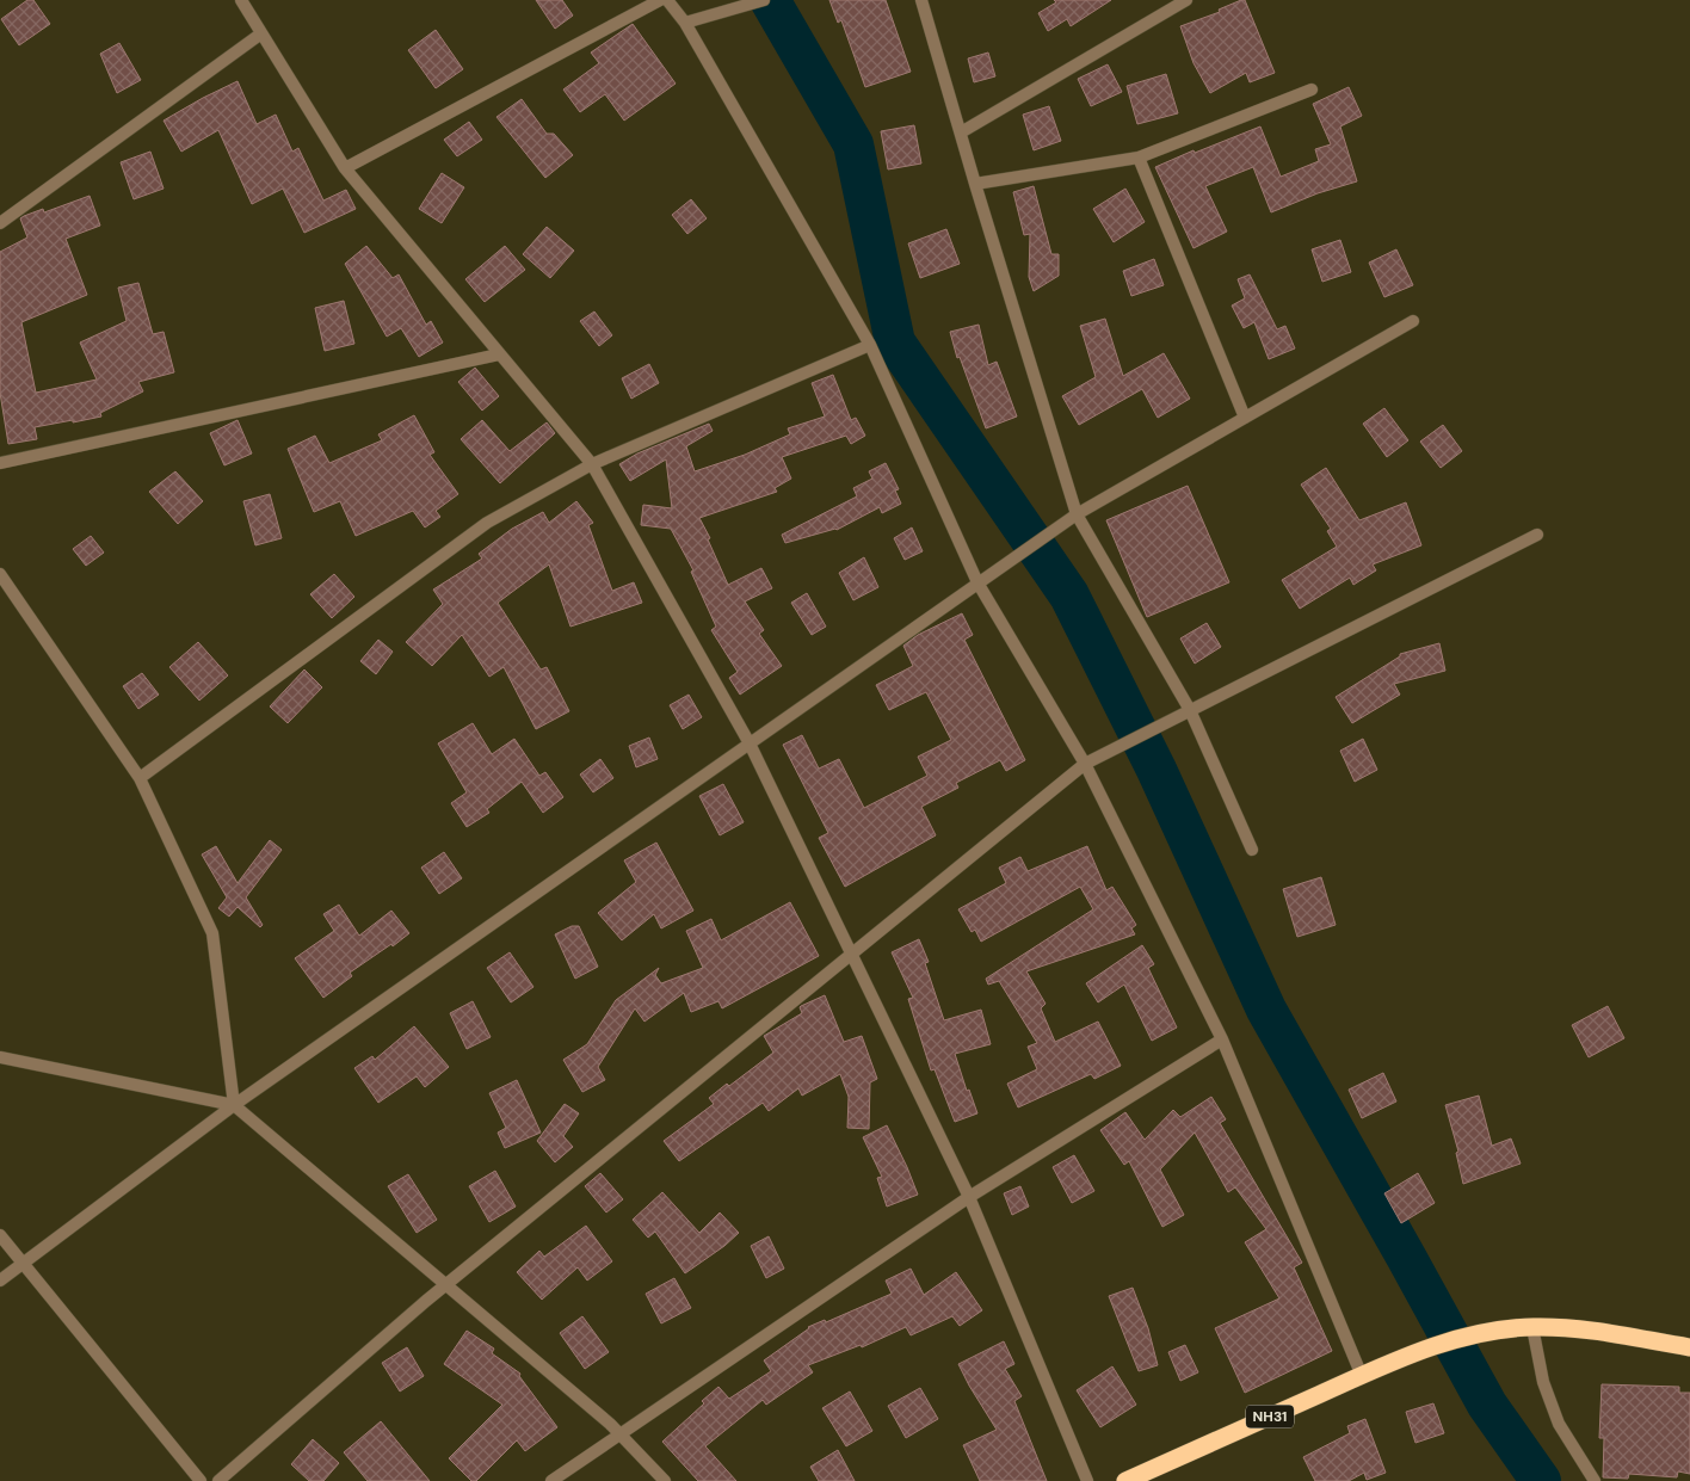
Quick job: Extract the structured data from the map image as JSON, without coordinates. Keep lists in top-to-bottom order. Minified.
{"streets":{"highway":["NH31"]}}
